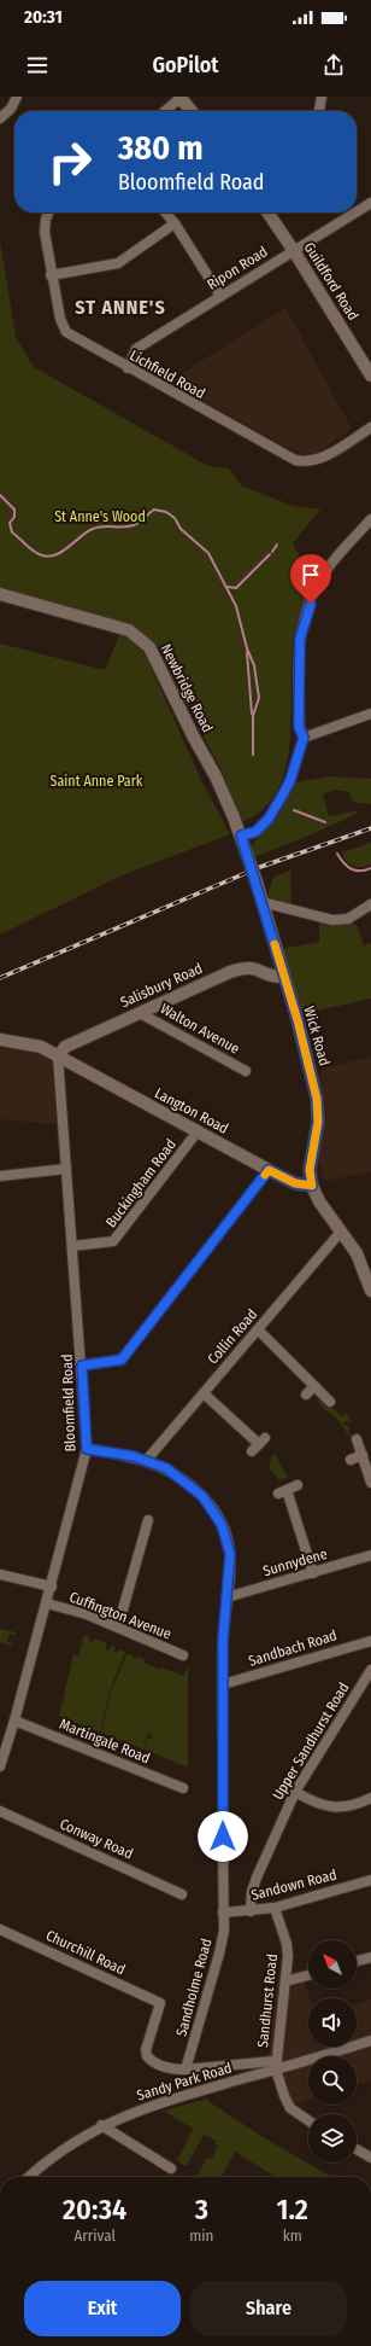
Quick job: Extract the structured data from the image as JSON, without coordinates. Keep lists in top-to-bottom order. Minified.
{"streets":{"street":["Ripon Road","Guildford Road","Lichfield Road","Newbridge Road","Salisbury Road","Walton Avenue","Wick Road","Langton Road","Buckingham Road","Collin Road","Bloomfield Road","Sunnydene","Cuffington Avenue","Sandbach Road","Martingale Road","Upper Sandhurst Road","Conway Road","Sandown Road","Churchill Road","Sandholme Road","Sandhurst Road","Sandy Park Road"]},"crossings":[["Ripon Road","Guildford Road"],["Ripon Road","Lichfield Road"],["Newbridge Road","Wick Road"],["Salisbury Road","Walton Avenue"],["Salisbury Road","Wick Road"],["Salisbury Road","Langton Road"],["Salisbury Road","Bloomfield Road"],["Wick Road","Langton Road"],["Wick Road","Collin Road"],["Langton Road","Buckingham Road"],["Langton Road","Bloomfield Road"],["Buckingham Road","Bloomfield Road"],["Collin Road","Sandholme Road"],["Bloomfield Road","Cuffington Avenue"],["Bloomfield Road","Martingale Road"],["Bloomfield Road","Sandholme Road"],["Sunnydene","Sandholme Road"],["Sandbach Road","Sandholme Road"],["Upper Sandhurst Road","Sandown Road"],["Sandown Road","Sandholme Road"],["Sandown Road","Sandhurst Road"],["Churchill Road","Sandholme Road"],["Sandhurst Road","Sandy Park Road"]],"districts":["ST ANNE'S"],"parks":["St Anne's Wood","Saint Anne Park"],"north":"top left","page":{"status":"20:31","header":"GoPilot","turn":["380 m","Bloomfield Road"],"eta":["20:34","Arrival","3","min","1.2","km"],"buttons":["Exit","Share"]}}
